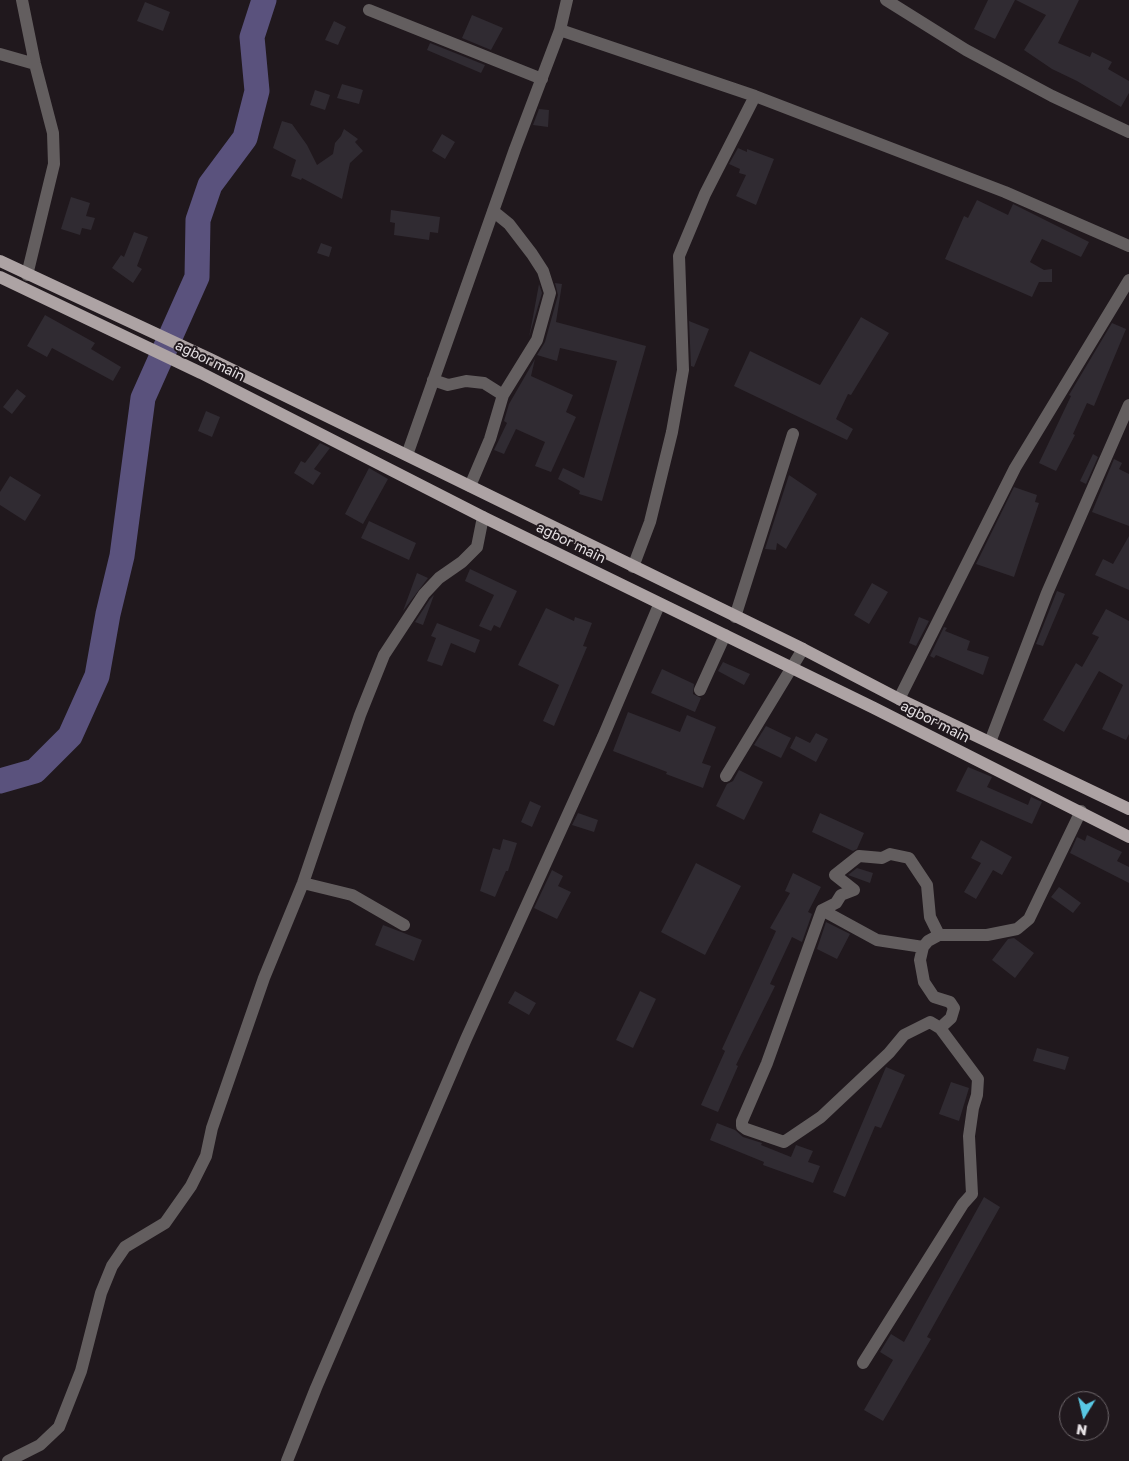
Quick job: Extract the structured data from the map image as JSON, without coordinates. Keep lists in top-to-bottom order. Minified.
{"streets":{"main road":["agbor main"]},"north":"bottom"}
